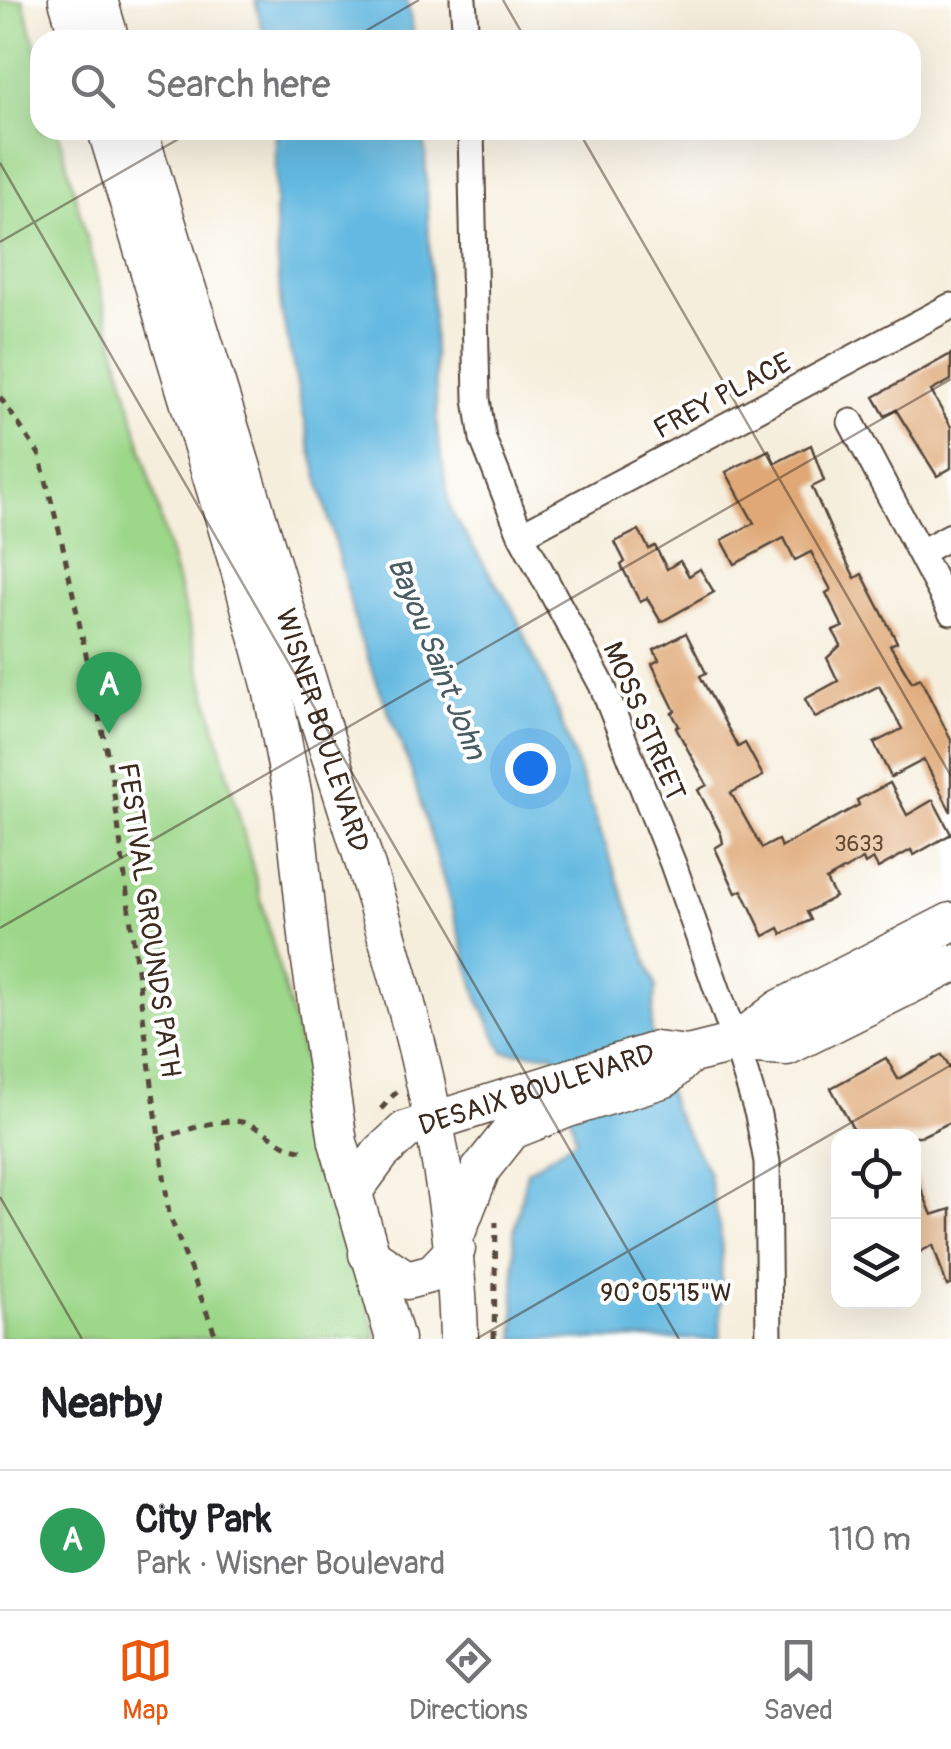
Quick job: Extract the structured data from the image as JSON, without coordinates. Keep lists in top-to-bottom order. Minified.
{"streets":{"street":["FREY PLACE","MOSS STREET","WISNER BOULEVARD","DESAIX BOULEVARD"],"path":["FESTIVAL GROUNDS PATH"]},"crossings":[["FREY PLACE","MOSS STREET"],["MOSS STREET","DESAIX BOULEVARD"],["WISNER BOULEVARD","DESAIX BOULEVARD"]],"water":["Bayou Saint John"],"house_numbers":["3633"],"page":{"search":"Search here","pins":"A","heading":"Nearby","list":[{"mark":"A","name":"City Park","note":"Park · Wisner Boulevard","value":"110 m"}],"nav":["Map","Directions","Saved"]},"coordinates":["90°05'15\"W"]}
